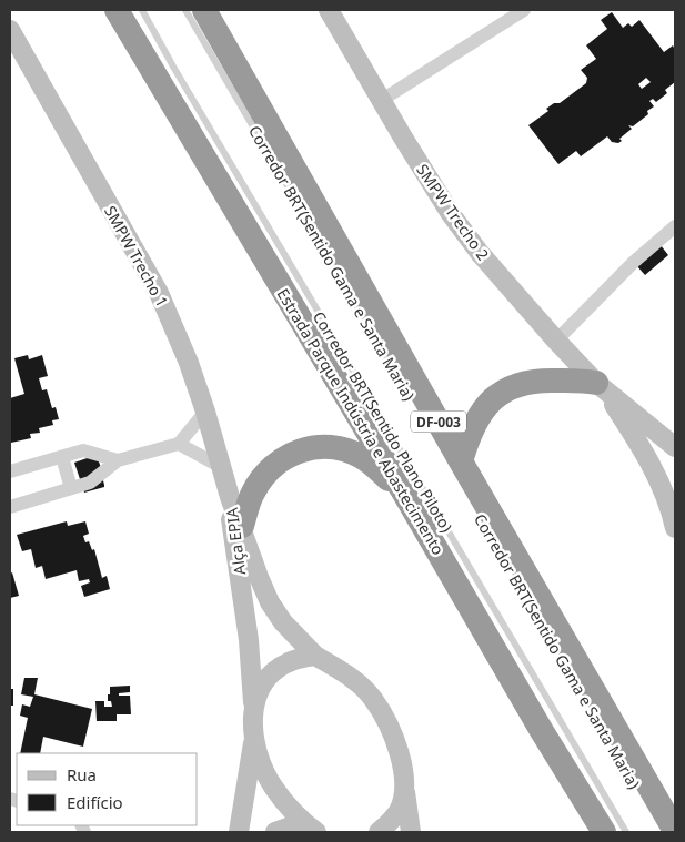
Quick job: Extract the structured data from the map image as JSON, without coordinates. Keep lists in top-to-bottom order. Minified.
{"streets":{"highway":["Estrada Parque Indústria e Abastecimento","DF-003"],"street":["SMPW Trecho 2","SMPW Trecho 1","Alça EPIA"],"lane":["Corredor BRT(Sentido Gama e Santa Maria)","Corredor BRT(Sentido Plano Piloto)"]},"crossings":[["SMPW Trecho 1","Alça EPIA"]],"legend":["Rua","Edifício"]}
